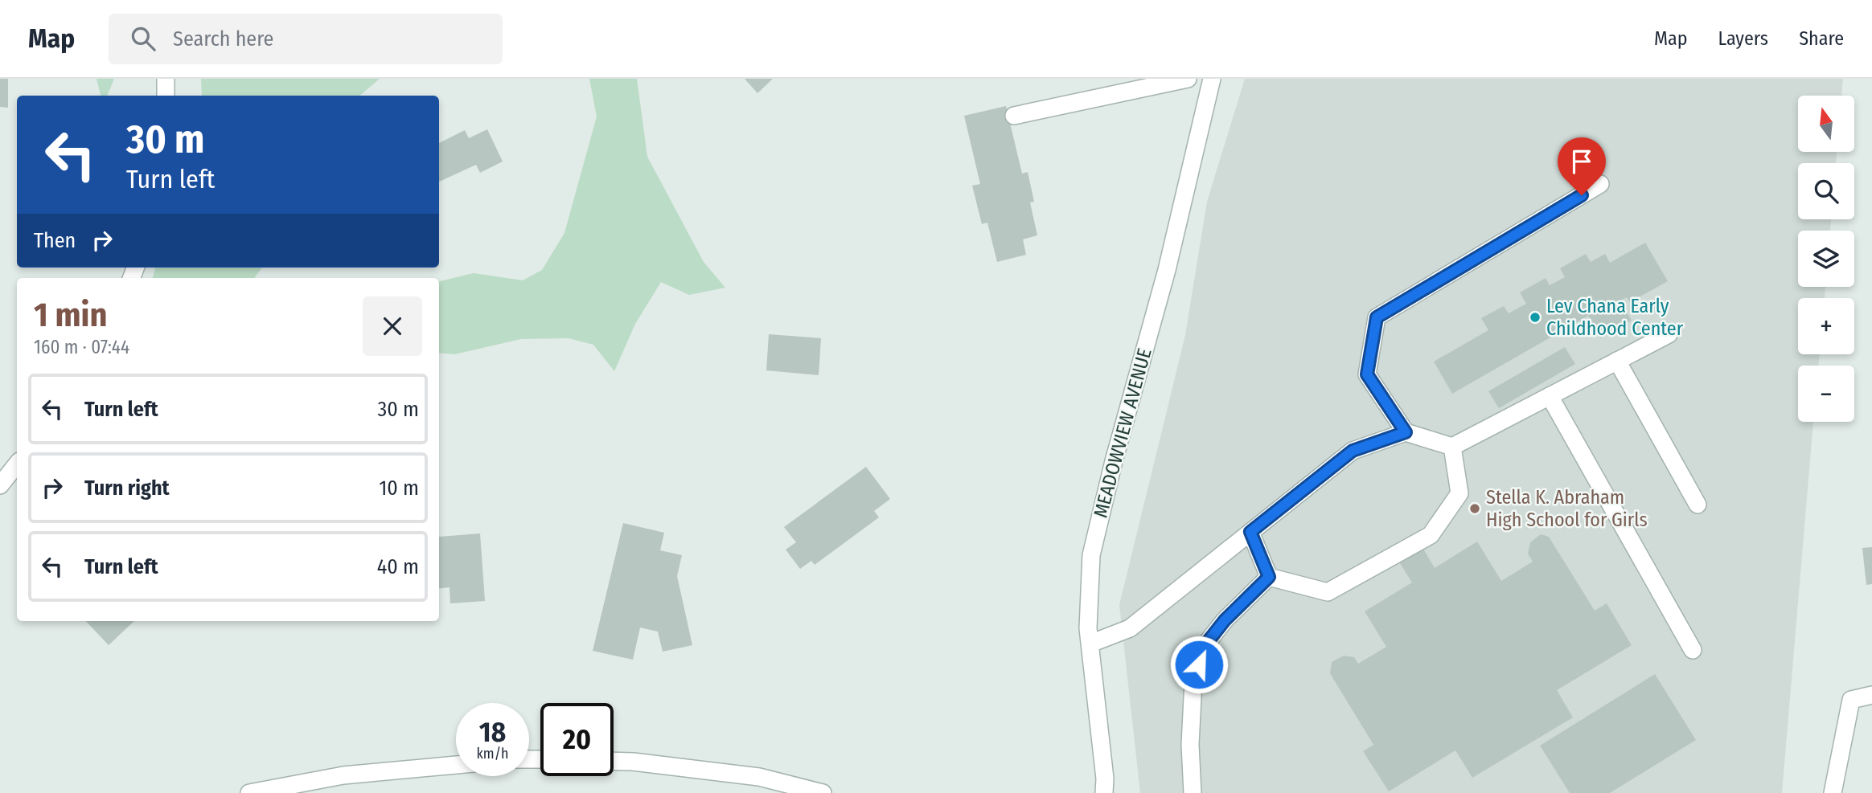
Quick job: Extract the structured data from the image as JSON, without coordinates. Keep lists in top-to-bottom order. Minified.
{"streets":{"street":["MEADOWVIEW AVENUE"]},"places":["Lev Chana Early Childhood Center","Stella K. Abraham High School for Girls"],"north":"top","page":{"header":"Map","search":"Search here","nav":["Map","Layers","Share"],"map_buttons":["+","−"],"turn":["30 m","Turn left"],"then":"Then","heading":["1 min","160 m · 07:44"],"list":[{"name":"Turn left","value":"30 m"},{"name":"Turn right","value":"10 m"},{"name":"Turn left","value":"40 m"}],"speed":"18 km/h","limit":"20"}}
